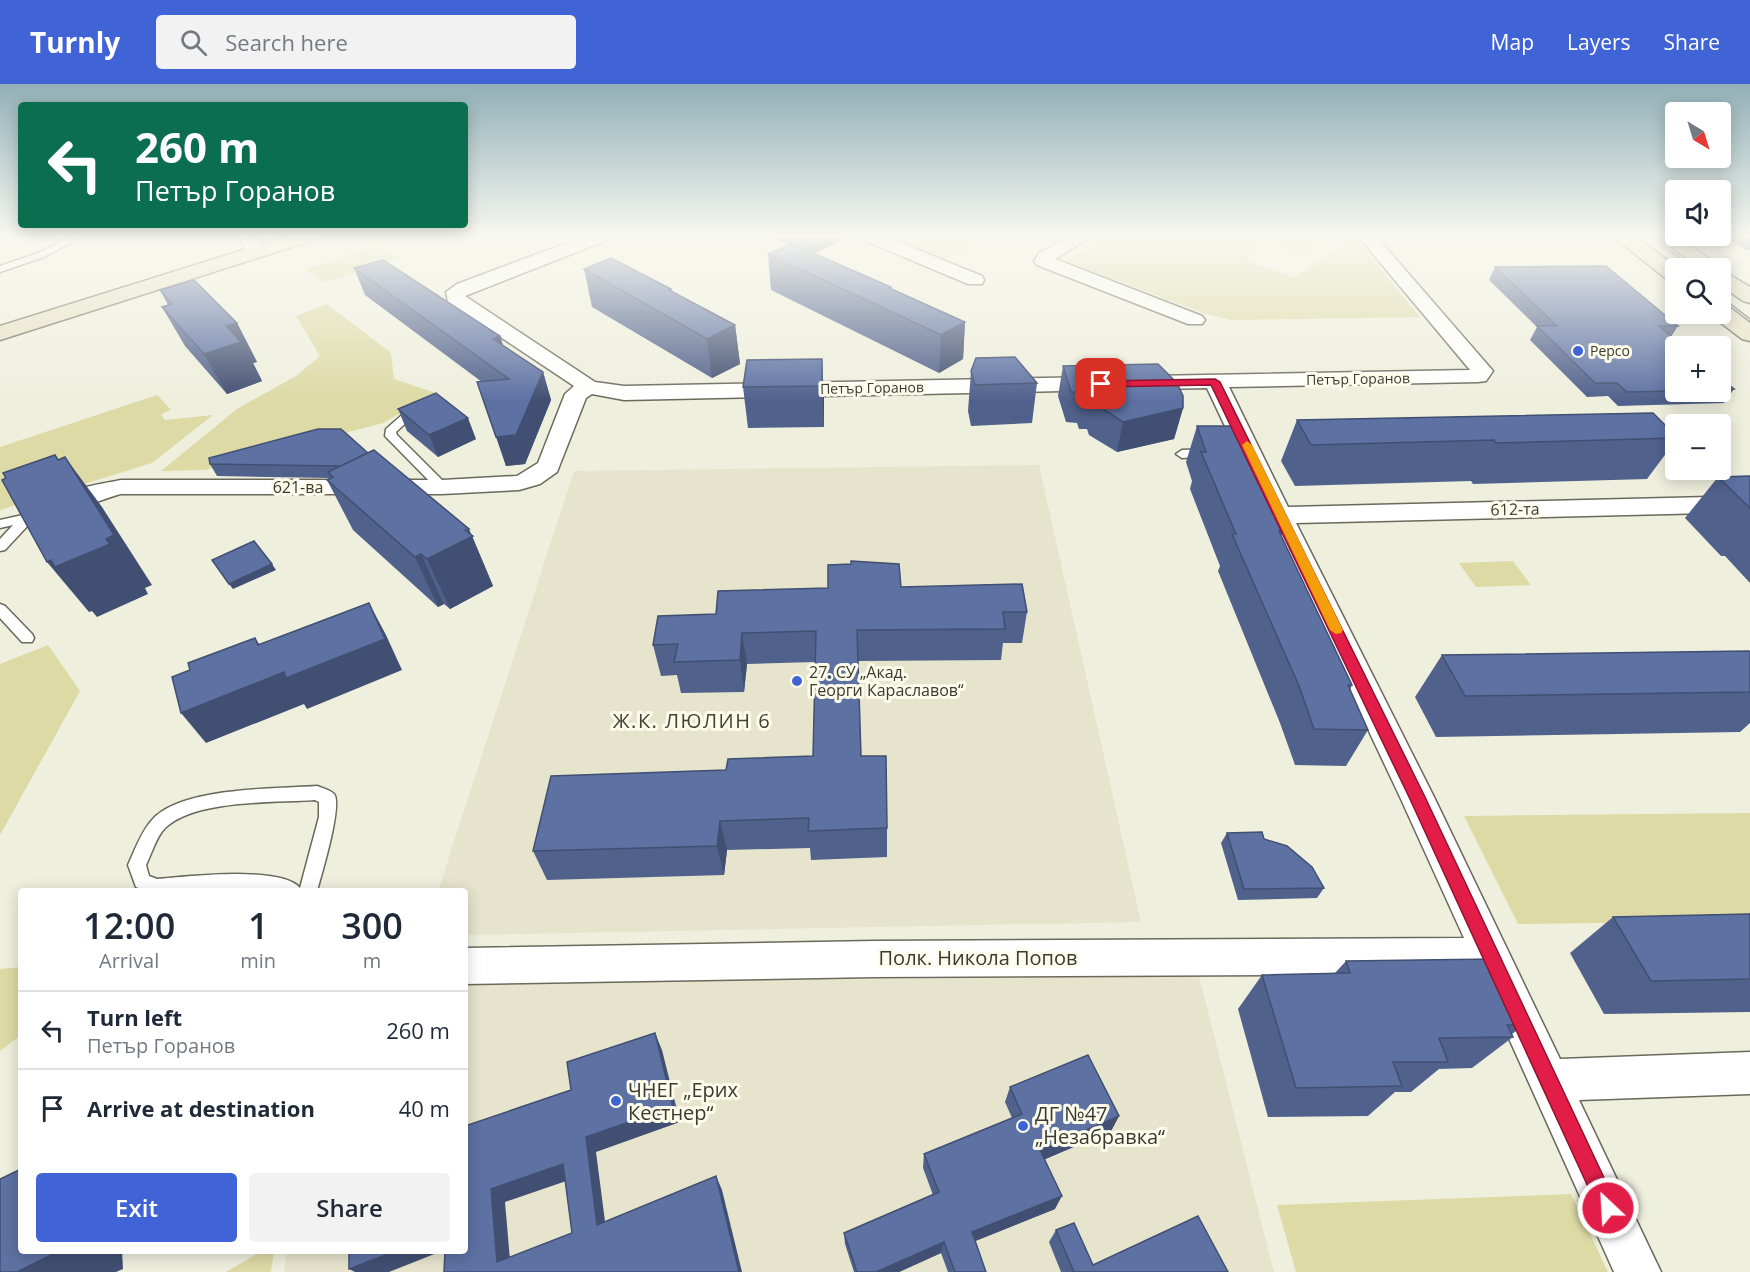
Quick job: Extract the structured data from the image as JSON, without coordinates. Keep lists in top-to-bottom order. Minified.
{"streets":{"street":["Петър Горанов","621-ва","612-та","Полк. Никола Попов"]},"crossings":[["Петър Горанов","621-ва"]],"districts":["Ж.К. ЛЮЛИН 6"],"places":["Pepco","27. СУ „Акад. Георги Караславов“","ЧНЕГ „Ерих Кестнер“","ДГ №47 „Незабравка“"],"north":"bottom right","page":{"header":"Turnly","search":"Search here","nav":["Map","Layers","Share"],"map_buttons":["+","−"],"turn":["260 m","Петър Горанов"],"eta":["12:00","Arrival","1","min","300","m"],"list":[{"name":"Turn left","note":"Петър Горанов","value":"260 m"},{"name":"Arrive at destination","value":"40 m"}],"buttons":["Exit","Share"]}}
